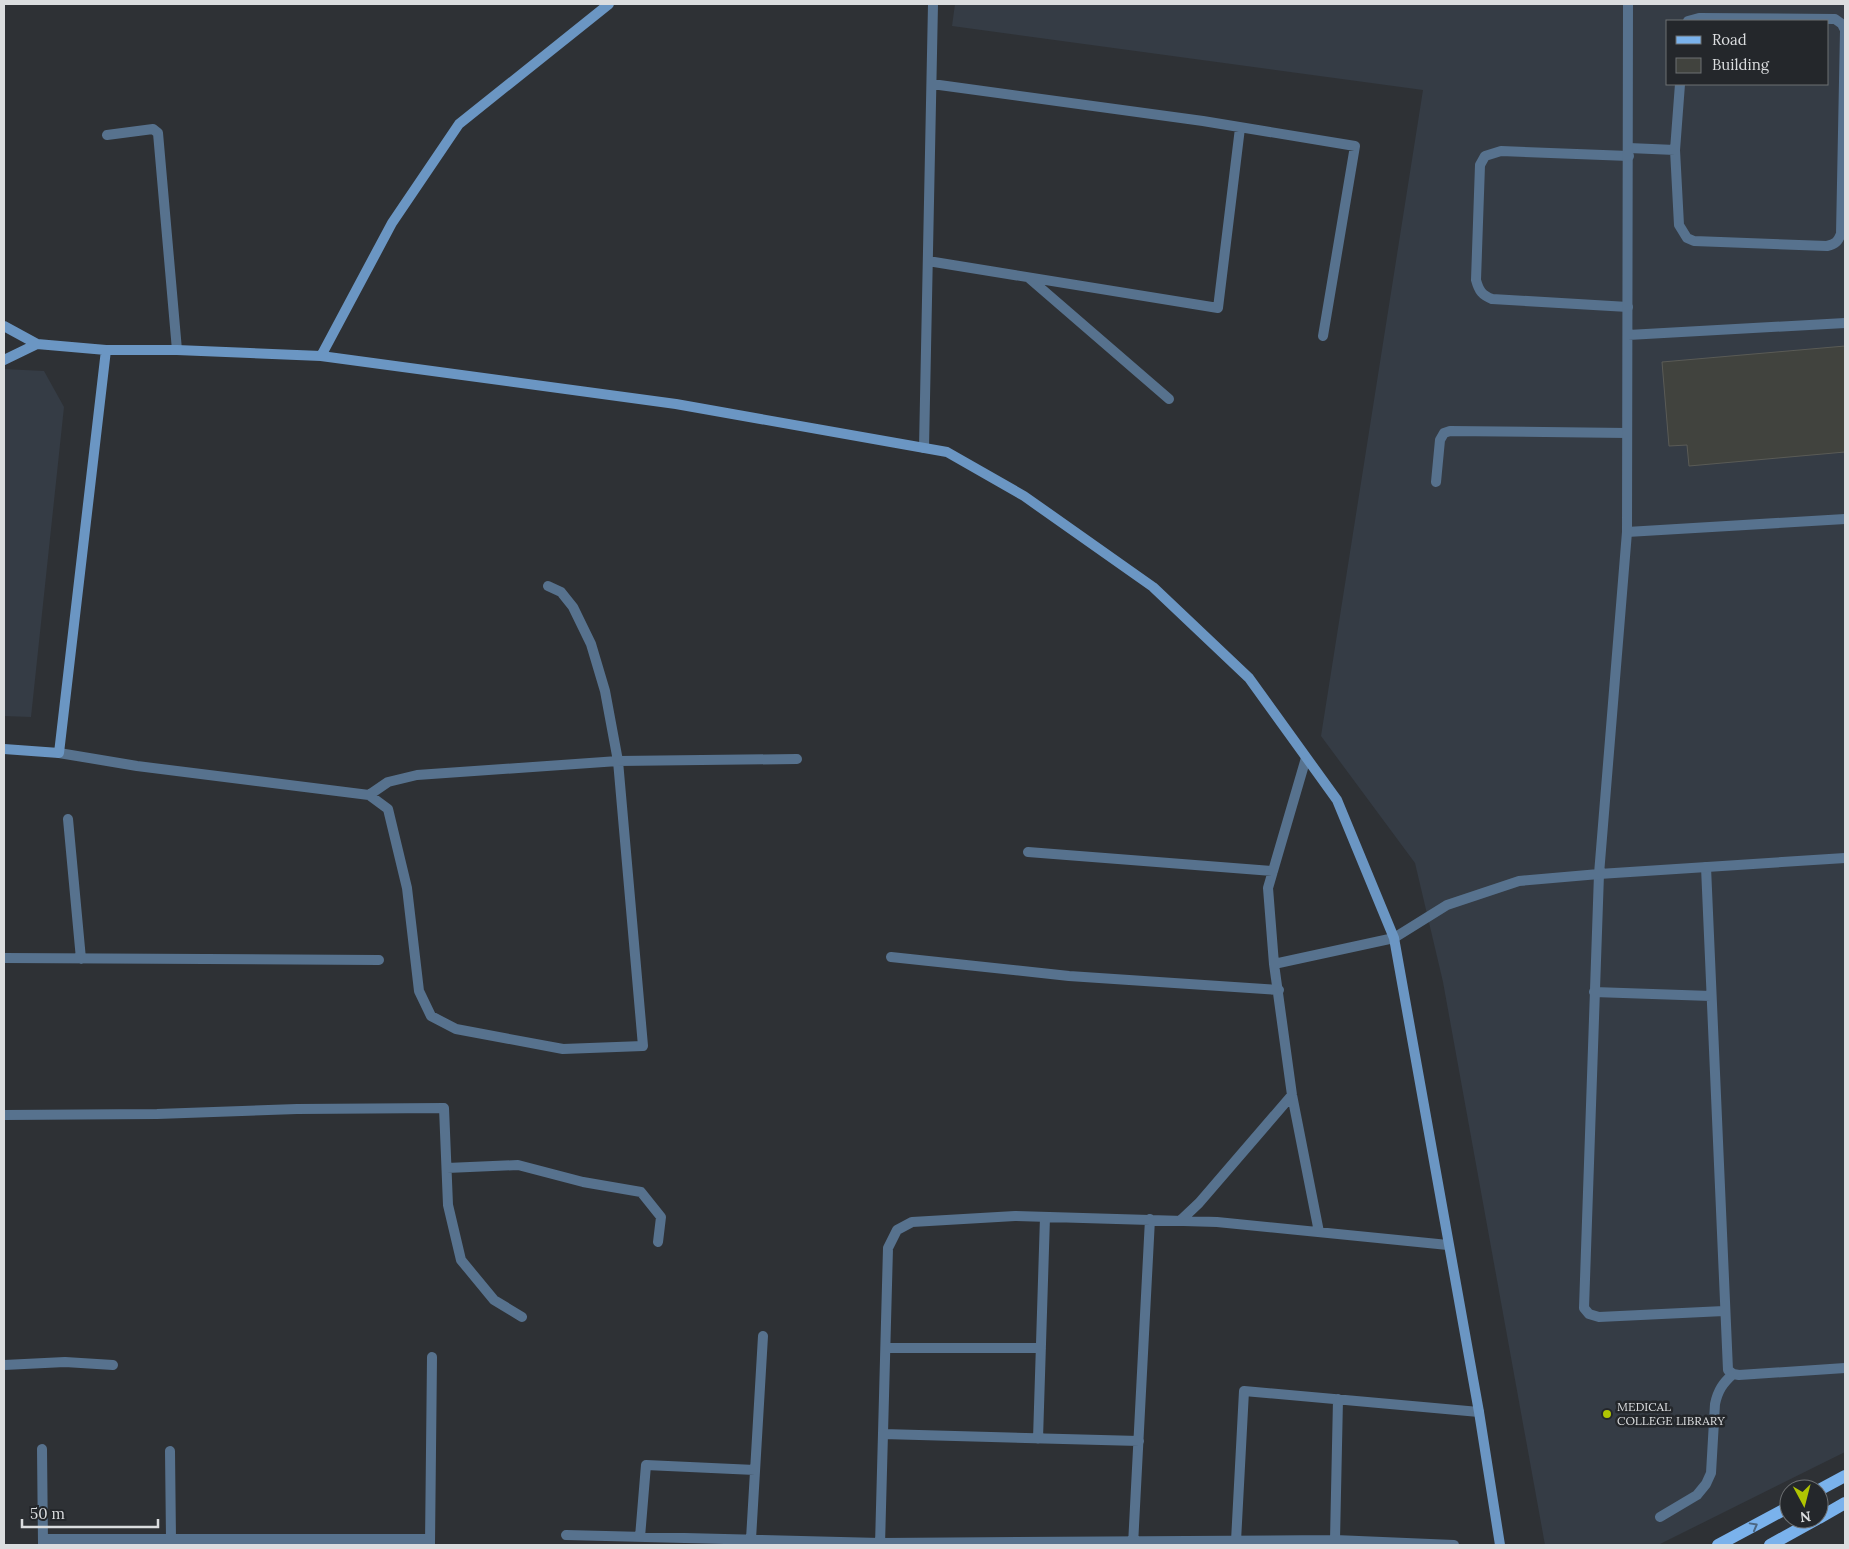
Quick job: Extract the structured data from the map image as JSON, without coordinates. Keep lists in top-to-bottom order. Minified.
{"places":["MEDICAL COLLEGE LIBRARY"],"legend":["Road","Building"],"scale_bar":"50 m","north":"bottom"}
